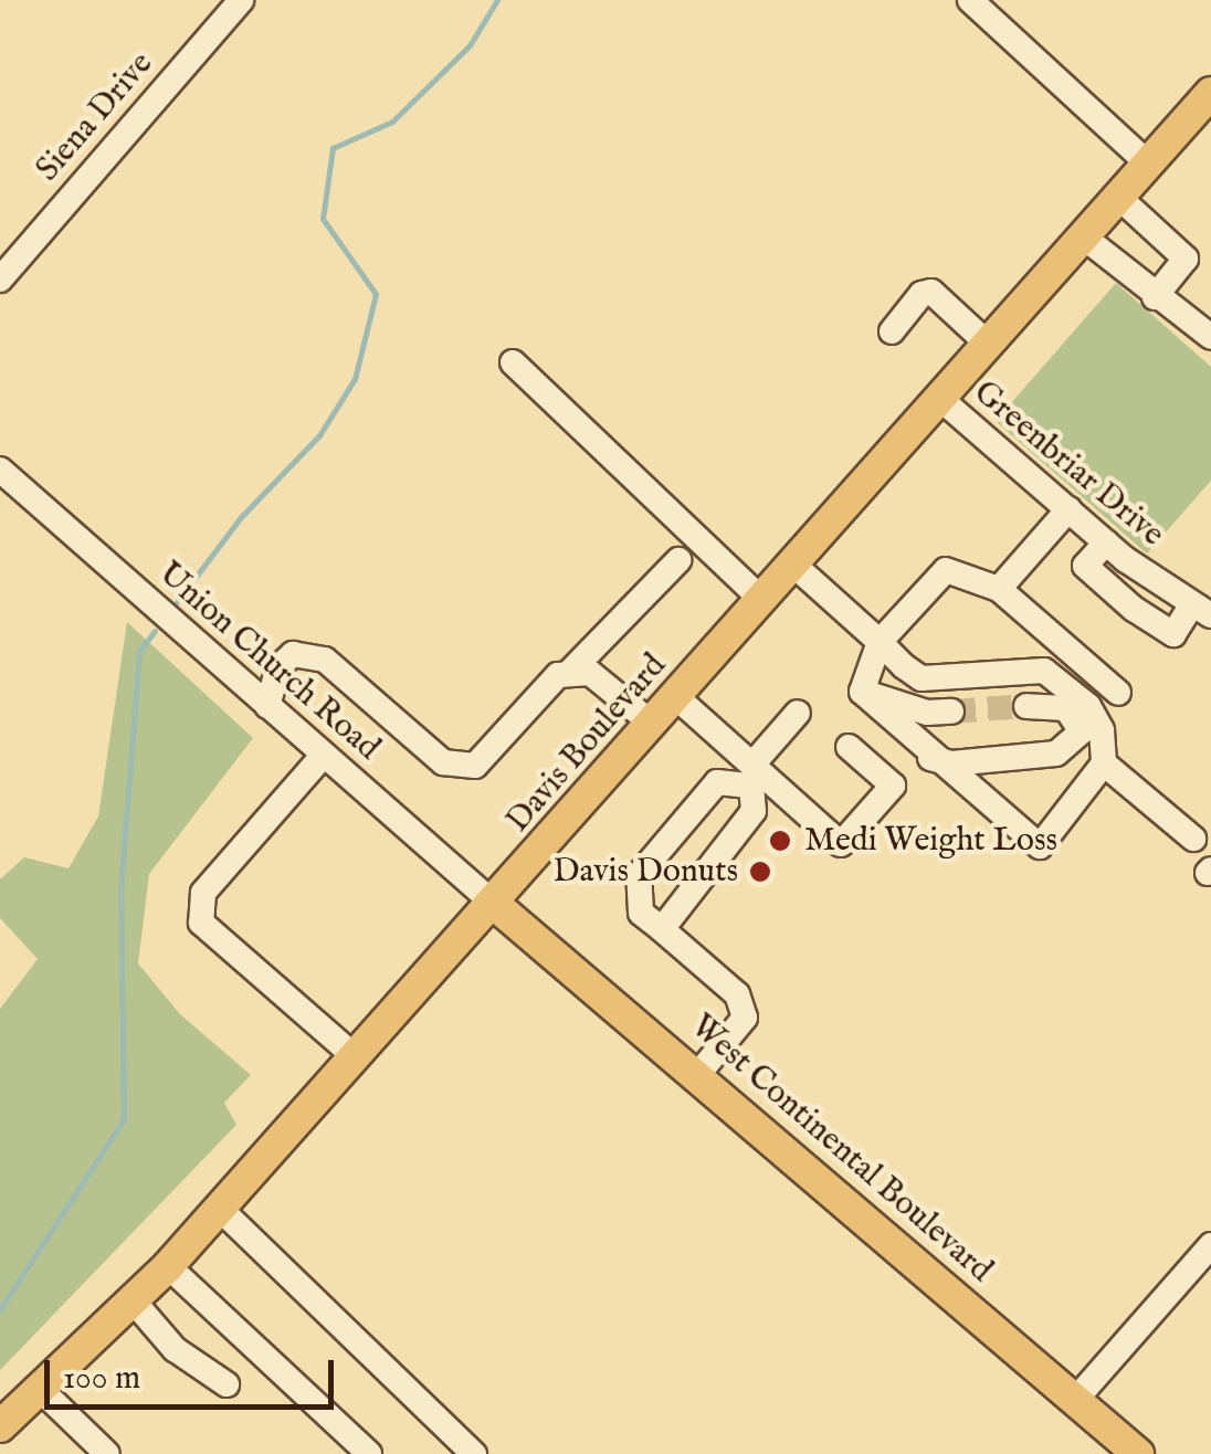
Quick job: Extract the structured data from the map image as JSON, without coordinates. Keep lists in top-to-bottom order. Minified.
{"streets":{"main road":["Davis Boulevard","West Continental Boulevard"],"street":["Siena Drive","Greenbriar Drive","Union Church Road"]},"crossings":[["Greenbriar Drive","Davis Boulevard"],["Union Church Road","Davis Boulevard"],["Union Church Road","West Continental Boulevard"],["Davis Boulevard","West Continental Boulevard"]],"places":["Medi Weight Loss","Davis Donuts"],"scale_bar":"100 m"}
